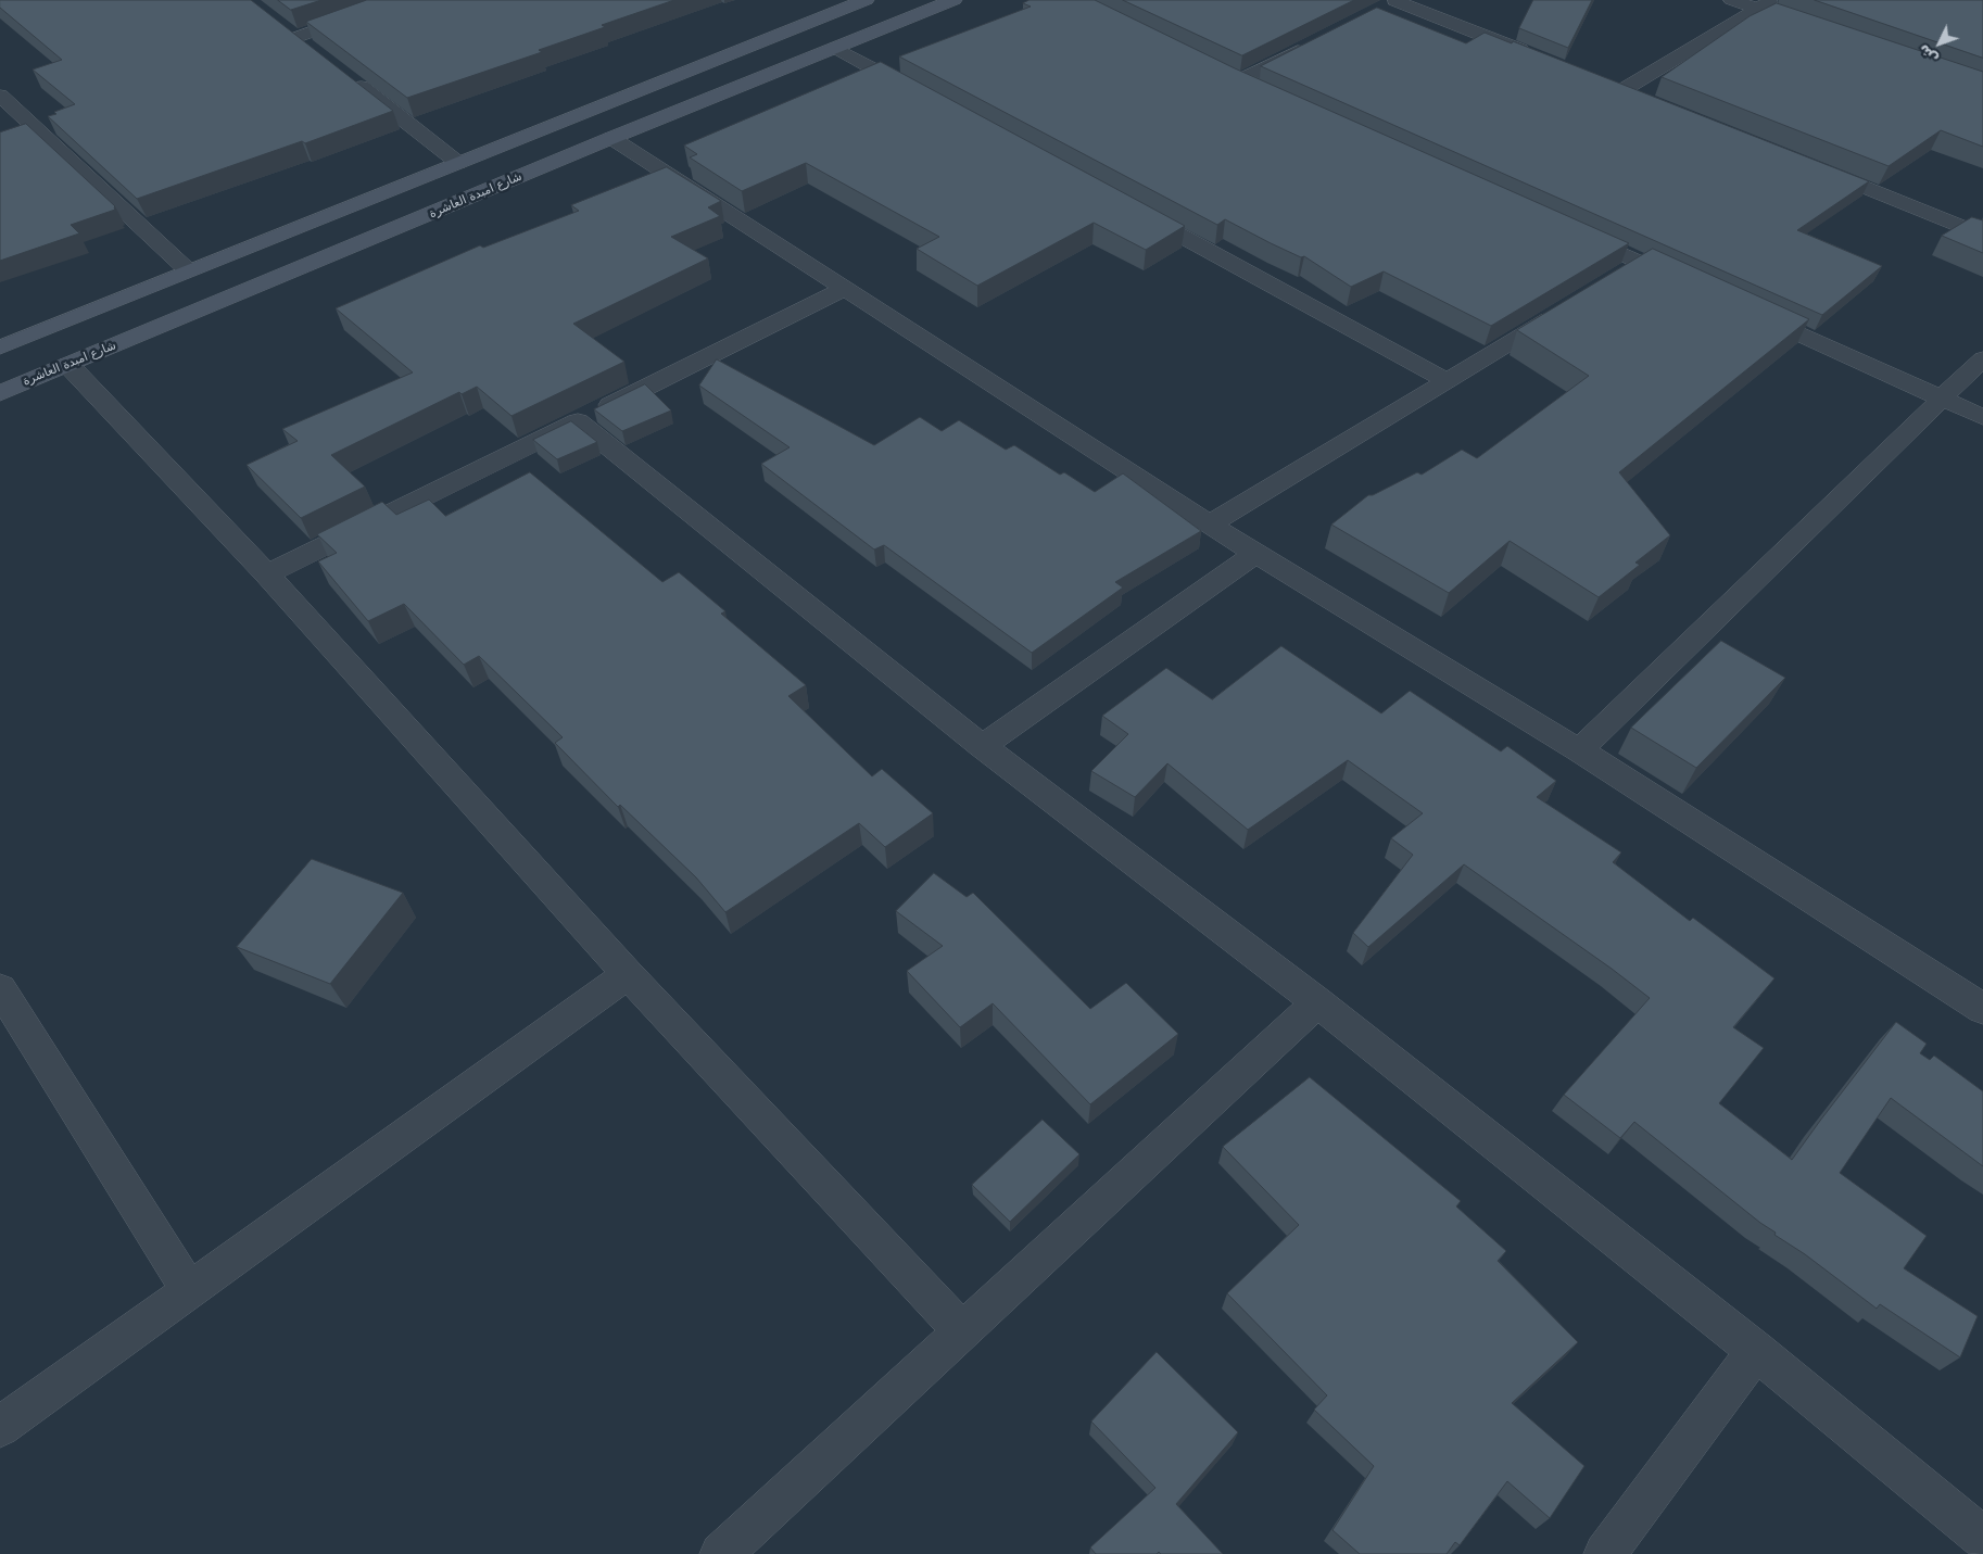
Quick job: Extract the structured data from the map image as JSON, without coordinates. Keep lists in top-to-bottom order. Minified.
{"streets":{"main road":["شارع امبدة العاشرة"]},"north":"bottom left"}
